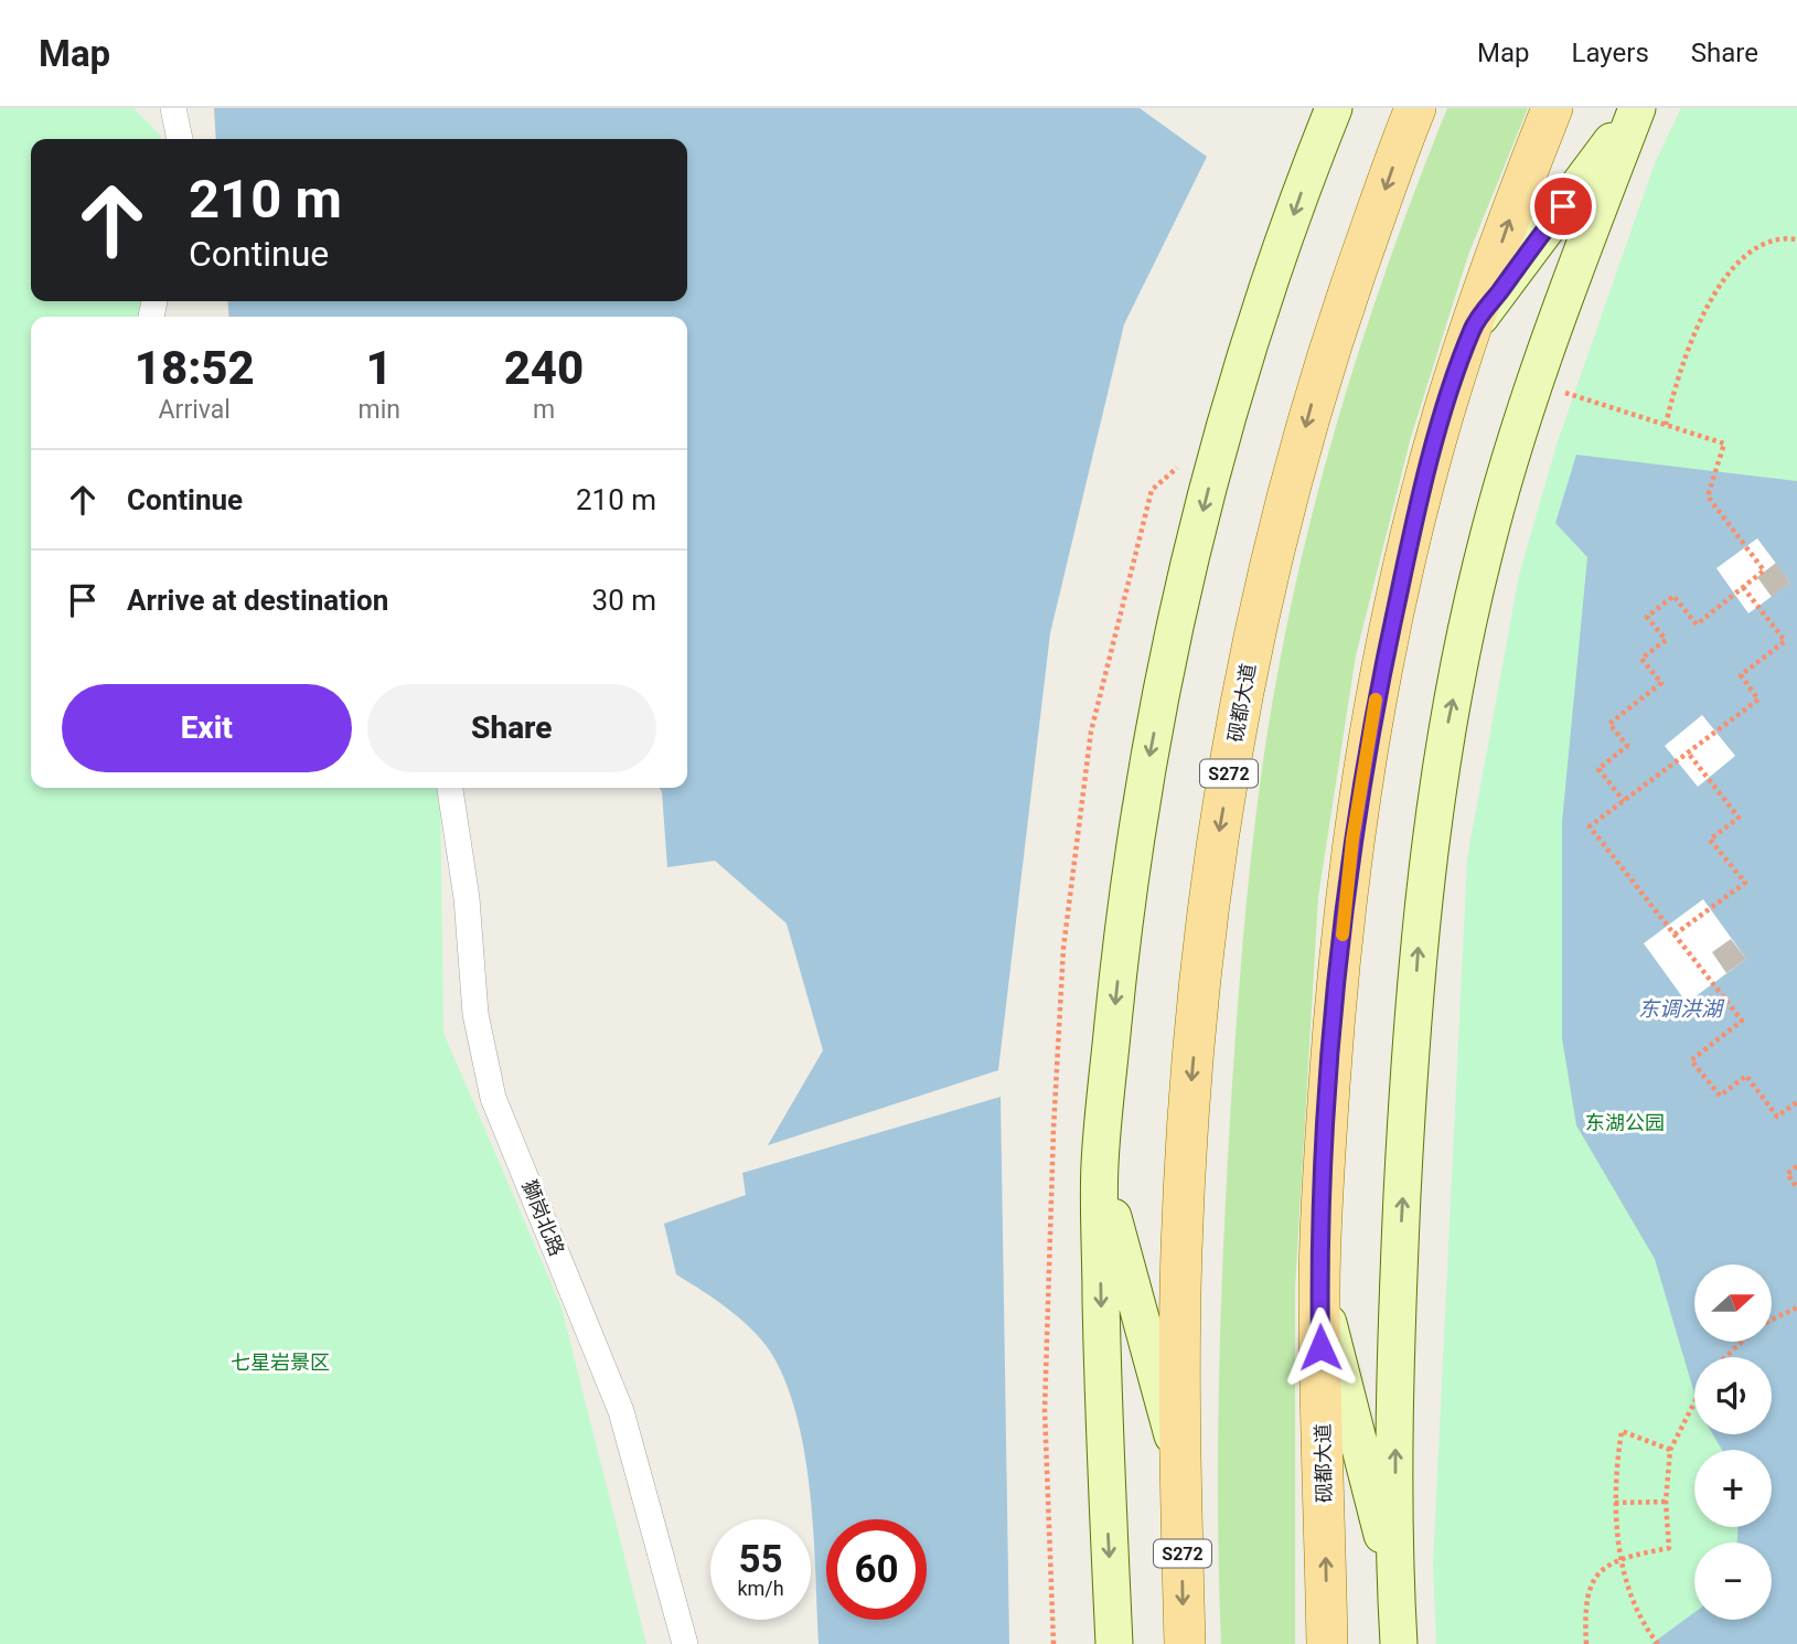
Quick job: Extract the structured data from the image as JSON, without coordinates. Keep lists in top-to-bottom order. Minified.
{"streets":{"main road":["砚都大道","S272"],"street":["獅岗北路"]},"water":["东调洪湖"],"parks":["东湖公园","七星岩景区"],"north":"right","page":{"header":"Map","nav":["Map","Layers","Share"],"turn":["210 m","Continue"],"eta":["18:52","Arrival","1","min","240","m"],"list":[{"name":"Continue","value":"210 m"},{"name":"Arrive at destination","value":"30 m"}],"buttons":["Exit","Share"],"map_buttons":["+","−"],"speed":"55 km/h","limit":"60"}}
